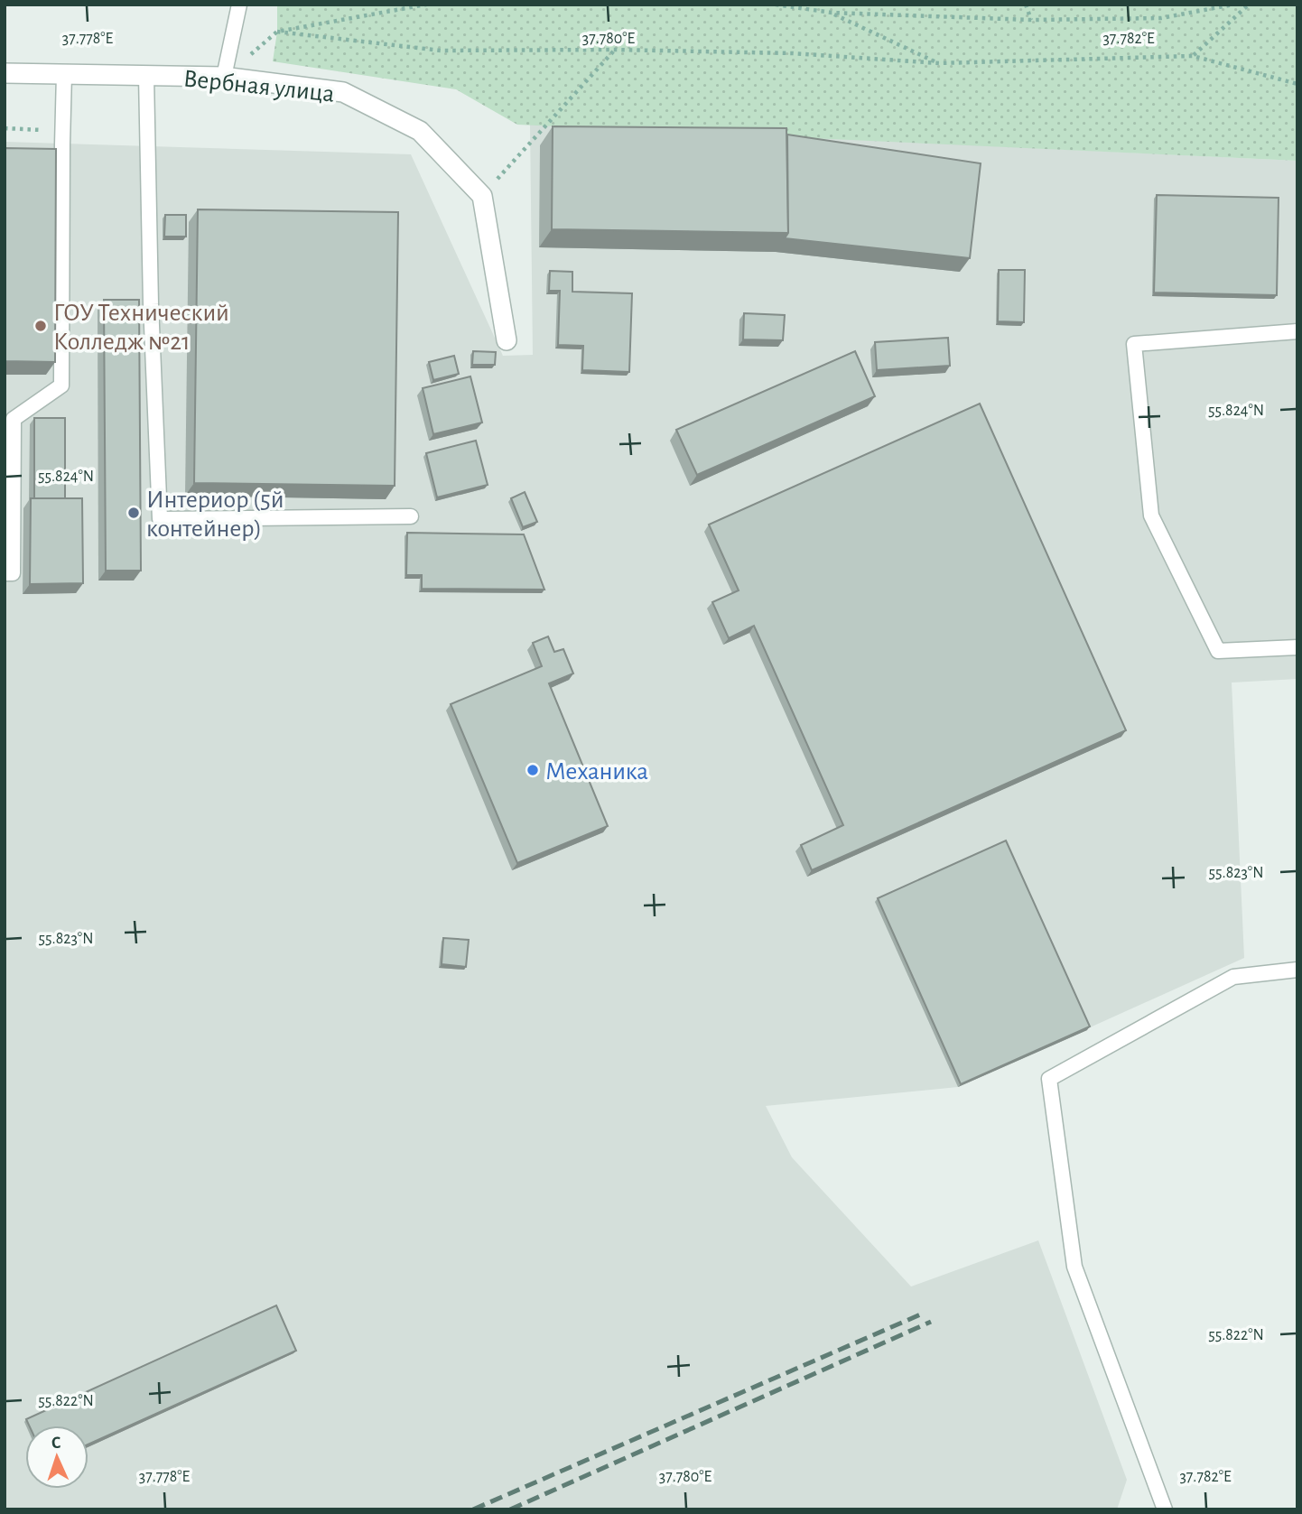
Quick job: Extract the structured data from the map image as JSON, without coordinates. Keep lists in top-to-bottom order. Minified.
{"streets":{"street":["Вербная улица"]},"places":["ГОУ Технический Колледж №21","Интериор (5й контейнер)","Механика"],"north":"top","coordinates":["37.778°E","37.780°E","37.782°E","55.824°N","55.823°N","55.822°N"]}
